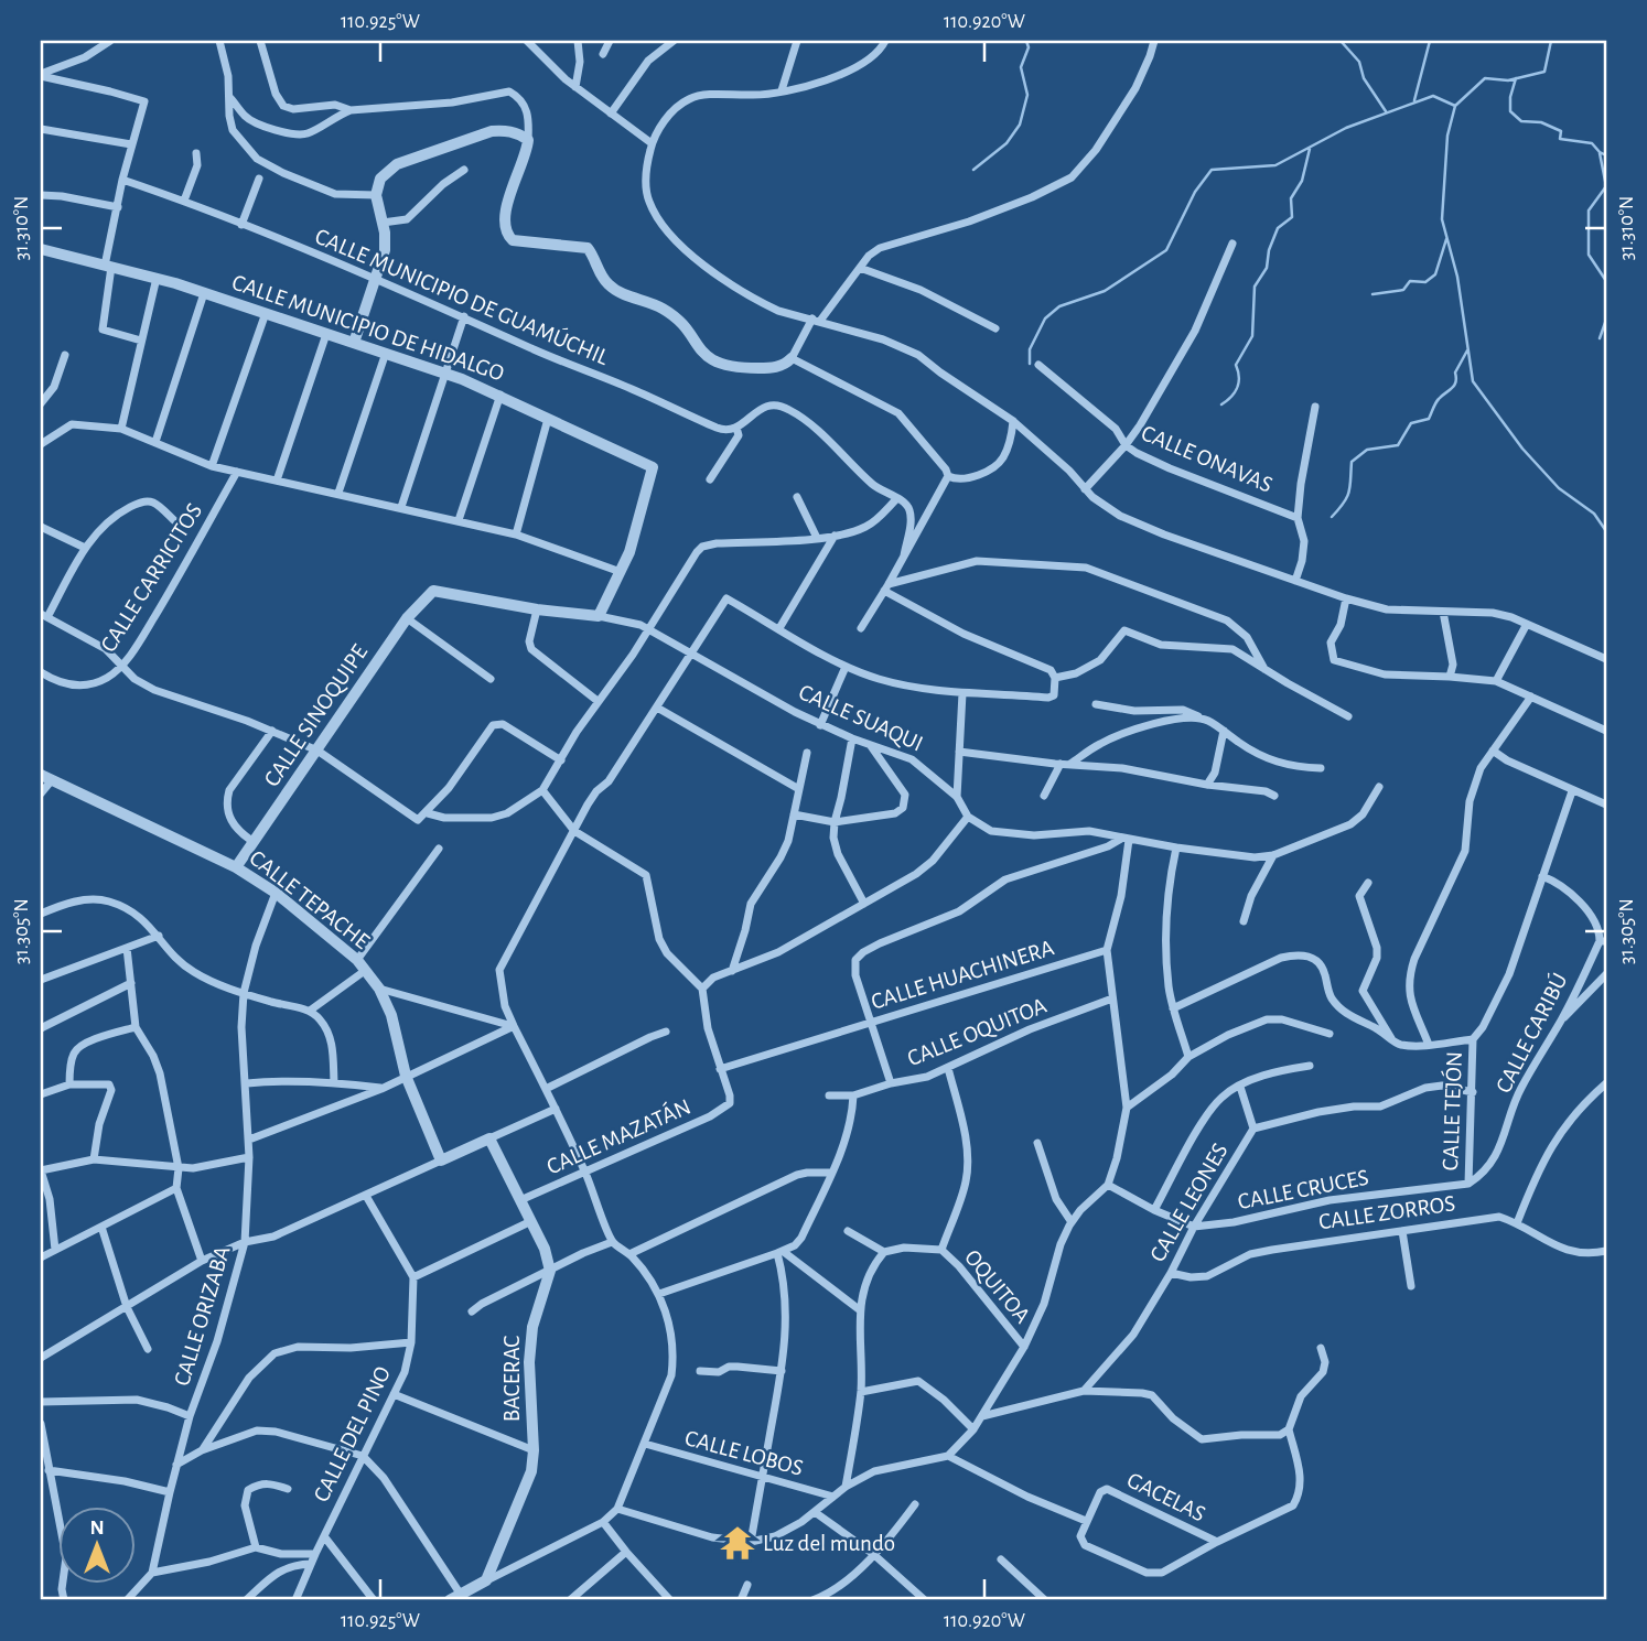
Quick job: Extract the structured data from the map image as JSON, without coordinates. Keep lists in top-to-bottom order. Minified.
{"streets":{"street":["CALLE MUNICIPIO DE GUAMÚCHIL","CALLE MUNICIPIO DE HIDALGO","CALLE ONAVAS","CALLE CARRICITOS","CALLE SINOQUIPE","CALLE SUAQUI","CALLE TEPACHE","CALLE HUACHINERA","CALLE OQUITOA","CALLE CARIBÚ","CALLE TEJÓN","CALLE MAZATÁN","CALLE CRUCES","CALLE LEONES","CALLE ZORROS","OQUITOA","CALLE ORIZABA","BACERAC","CALLE DEL PINO","CALLE LOBOS","GACELAS"]},"crossings":[["CALLE SINOQUIPE","CALLE SUAQUI"],["CALLE SINOQUIPE","CALLE TEPACHE"],["CALLE TEPACHE","CALLE ORIZABA"],["CALLE HUACHINERA","CALLE MAZATÁN"],["CALLE CARIBÚ","CALLE TEJÓN"],["CALLE CARIBÚ","CALLE CRUCES"],["CALLE TEJÓN","CALLE CRUCES"],["CALLE TEJÓN","CALLE LEONES"],["CALLE CRUCES","CALLE LEONES"],["CALLE LEONES","CALLE ZORROS"]],"places":{"temple":["Luz del mundo"]},"north":"top","coordinates":["110.925°W","110.920°W","31.310°N","31.305°N"]}
